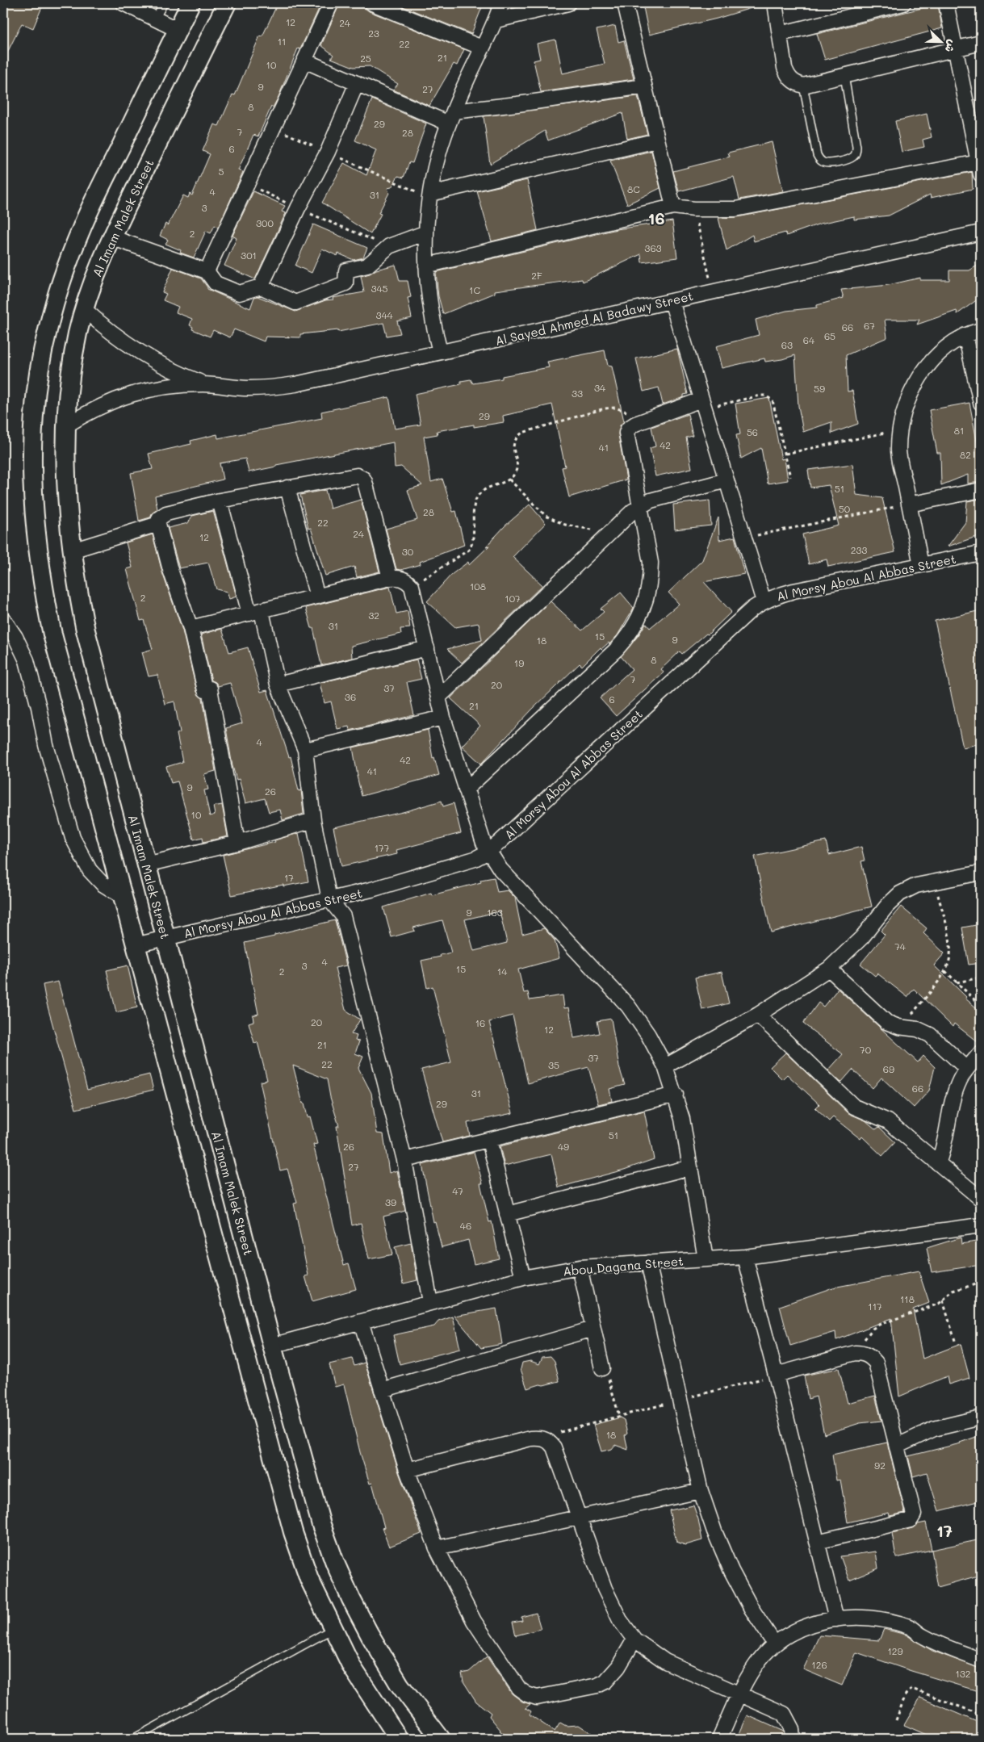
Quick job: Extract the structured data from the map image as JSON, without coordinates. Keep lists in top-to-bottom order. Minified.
{"streets":{"street":["Al Imam Malek Street","Al Sayed Ahmed Al Badawy Street","Al Morsy Abou Al Abbas Street","Abou Dagana Street"]},"crossings":[["Al Imam Malek Street","Al Sayed Ahmed Al Badawy Street"],["Al Imam Malek Street","Al Morsy Abou Al Abbas Street"],["Al Imam Malek Street","Abou Dagana Street"]],"districts":["16","17"],"house_numbers":["12","24","23","11","22","21","25","10","9","27","8","29","7","28","6","5","8C","4","31","3","300","2","363","301","2F","345","1C","344","67","66","65","64","63","34","59","33","29","81","56","42","41","82","51","50","28","22","24","12","233","30","108","2","107","32","31","15","9","18","8","19","7","20","37","36","6","21","4","42","41","9","26","10","177","17","9","163","74","4","3","15","2","14","20","16","12","21","70","37","22","35","69","66","31","29","51","26","49","27","47","39","46","118","117","18","92","129","126","132"],"north":"bottom right"}
